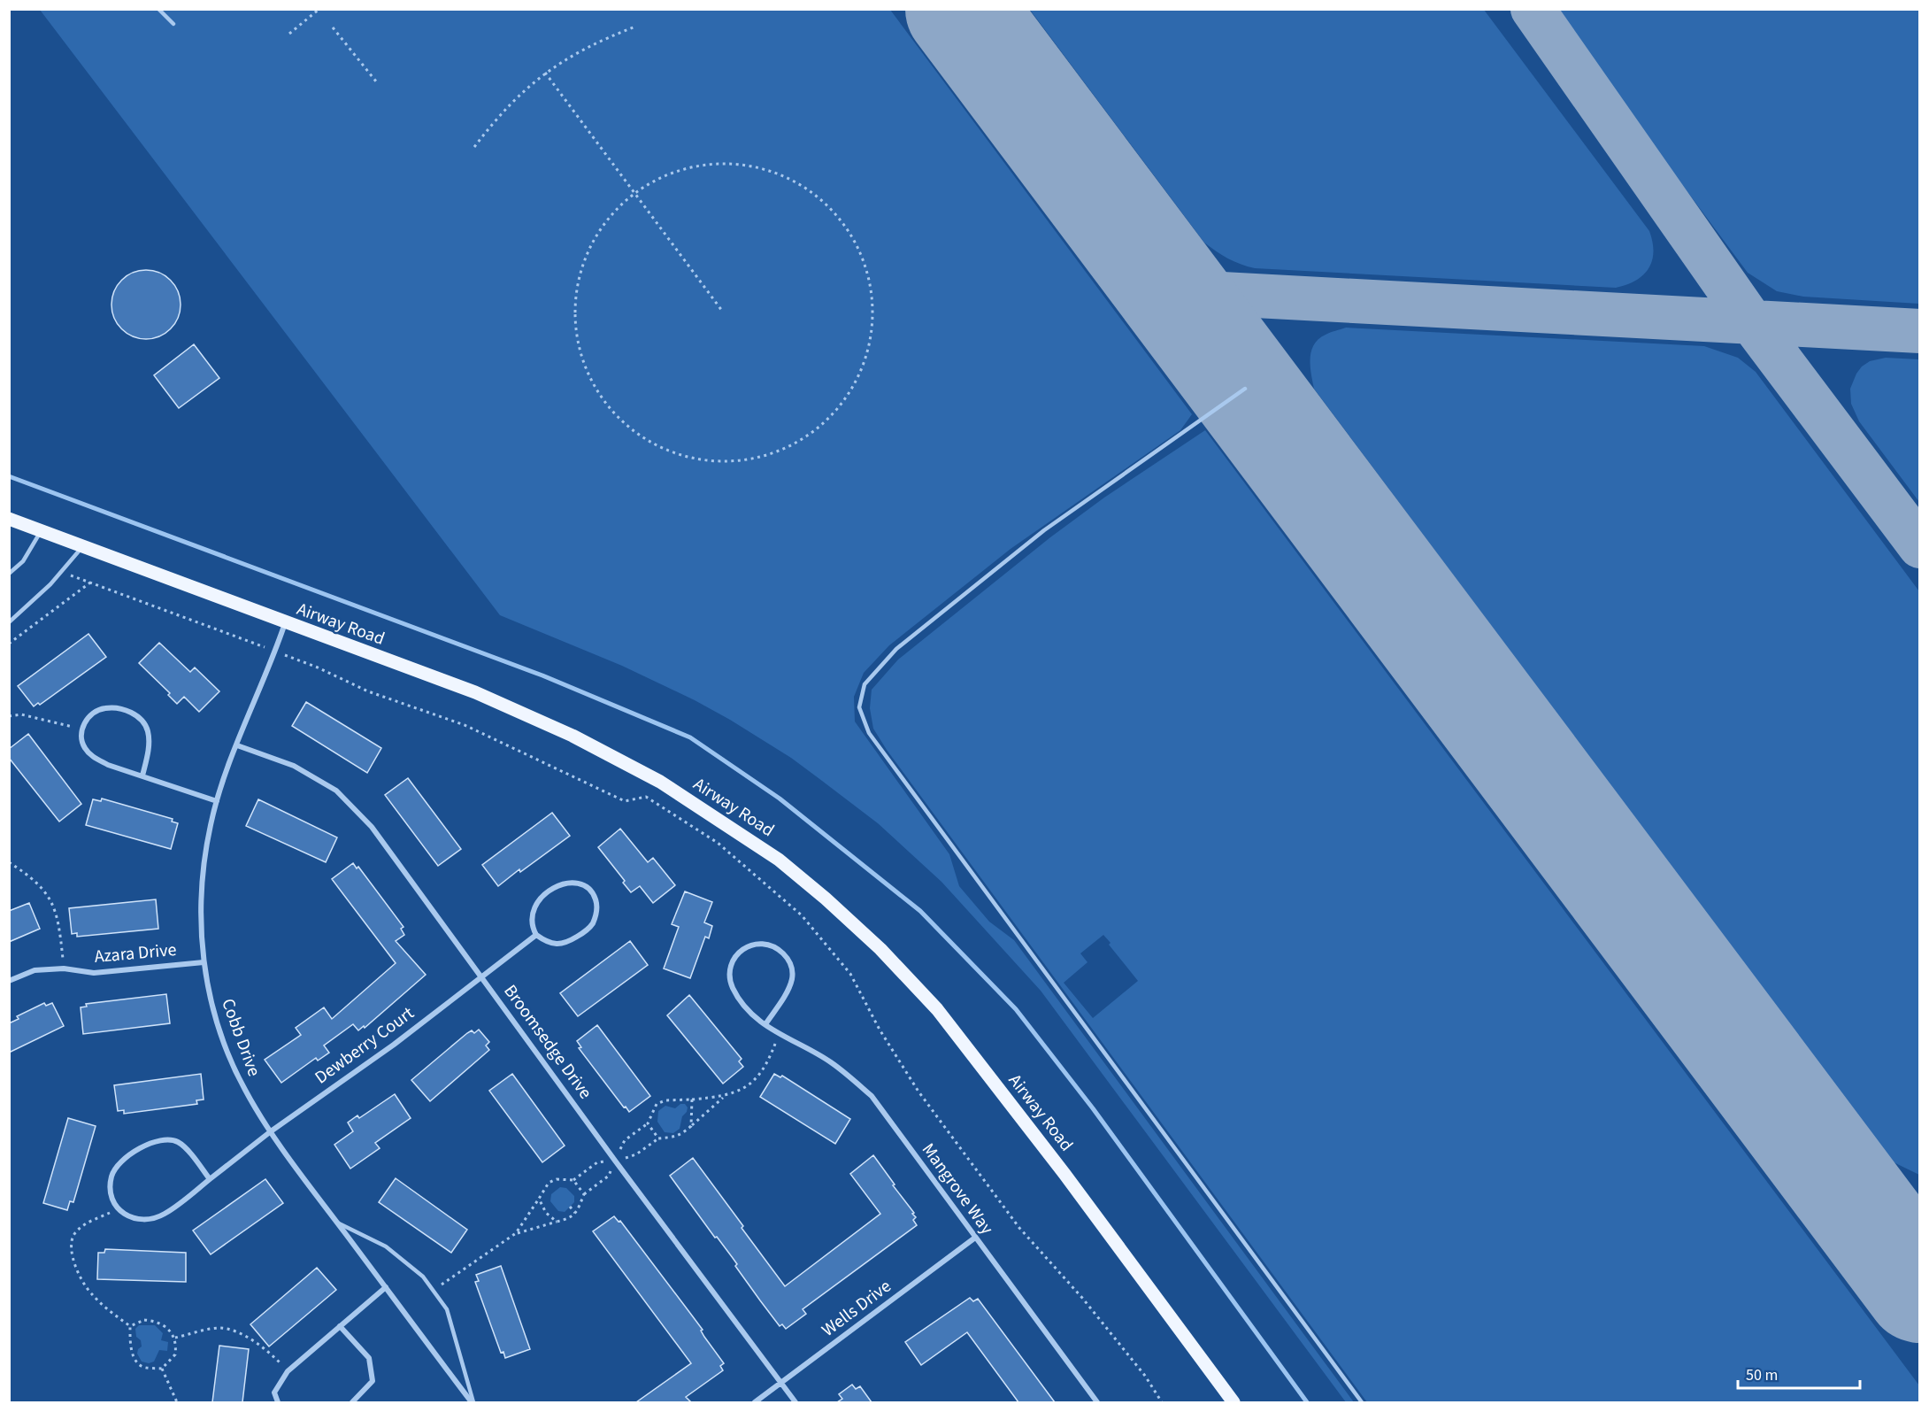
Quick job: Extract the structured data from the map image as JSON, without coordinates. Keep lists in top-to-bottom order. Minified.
{"streets":{"main road":["Airway Road"],"street":["Azara Drive","Cobb Drive","Broomsedge Drive","Dewberry Court","Mangrove Way","Wells Drive"]},"crossings":[["Airway Road","Cobb Drive"],["Azara Drive","Cobb Drive"],["Cobb Drive","Broomsedge Drive"],["Cobb Drive","Dewberry Court"],["Broomsedge Drive","Dewberry Court"],["Broomsedge Drive","Wells Drive"],["Mangrove Way","Wells Drive"]],"scale_bar":"50 m"}
